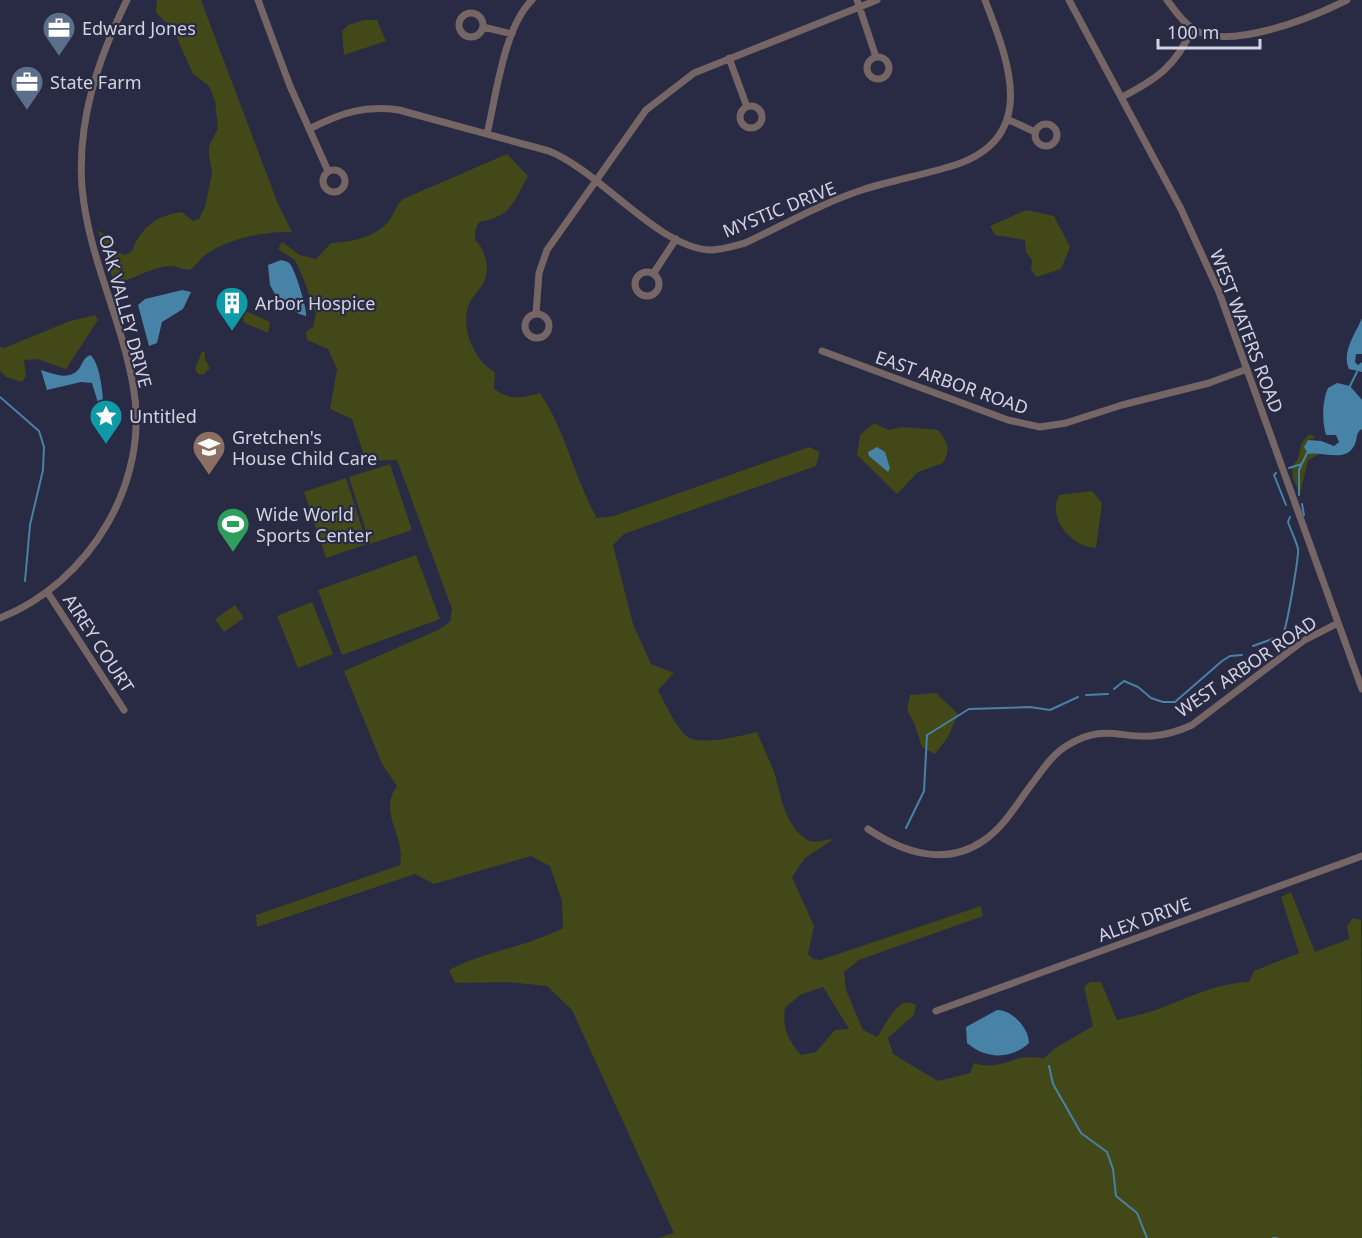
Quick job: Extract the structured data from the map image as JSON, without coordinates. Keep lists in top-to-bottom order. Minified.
{"streets":{"street":["MYSTIC DRIVE","OAK VALLEY DRIVE","WEST WATERS ROAD","EAST ARBOR ROAD","AIREY COURT","WEST ARBOR ROAD","ALEX DRIVE"]},"crossings":[["OAK VALLEY DRIVE","AIREY COURT"],["WEST WATERS ROAD","EAST ARBOR ROAD"],["WEST WATERS ROAD","WEST ARBOR ROAD"]],"places":{"office":["Edward Jones","State Farm"],"building":["Arbor Hospice"],"place":["Untitled"],"school or university":["Gretchen's House Child Care"],"sports":["Wide World Sports Center"]},"scale_bar":"100 m"}
